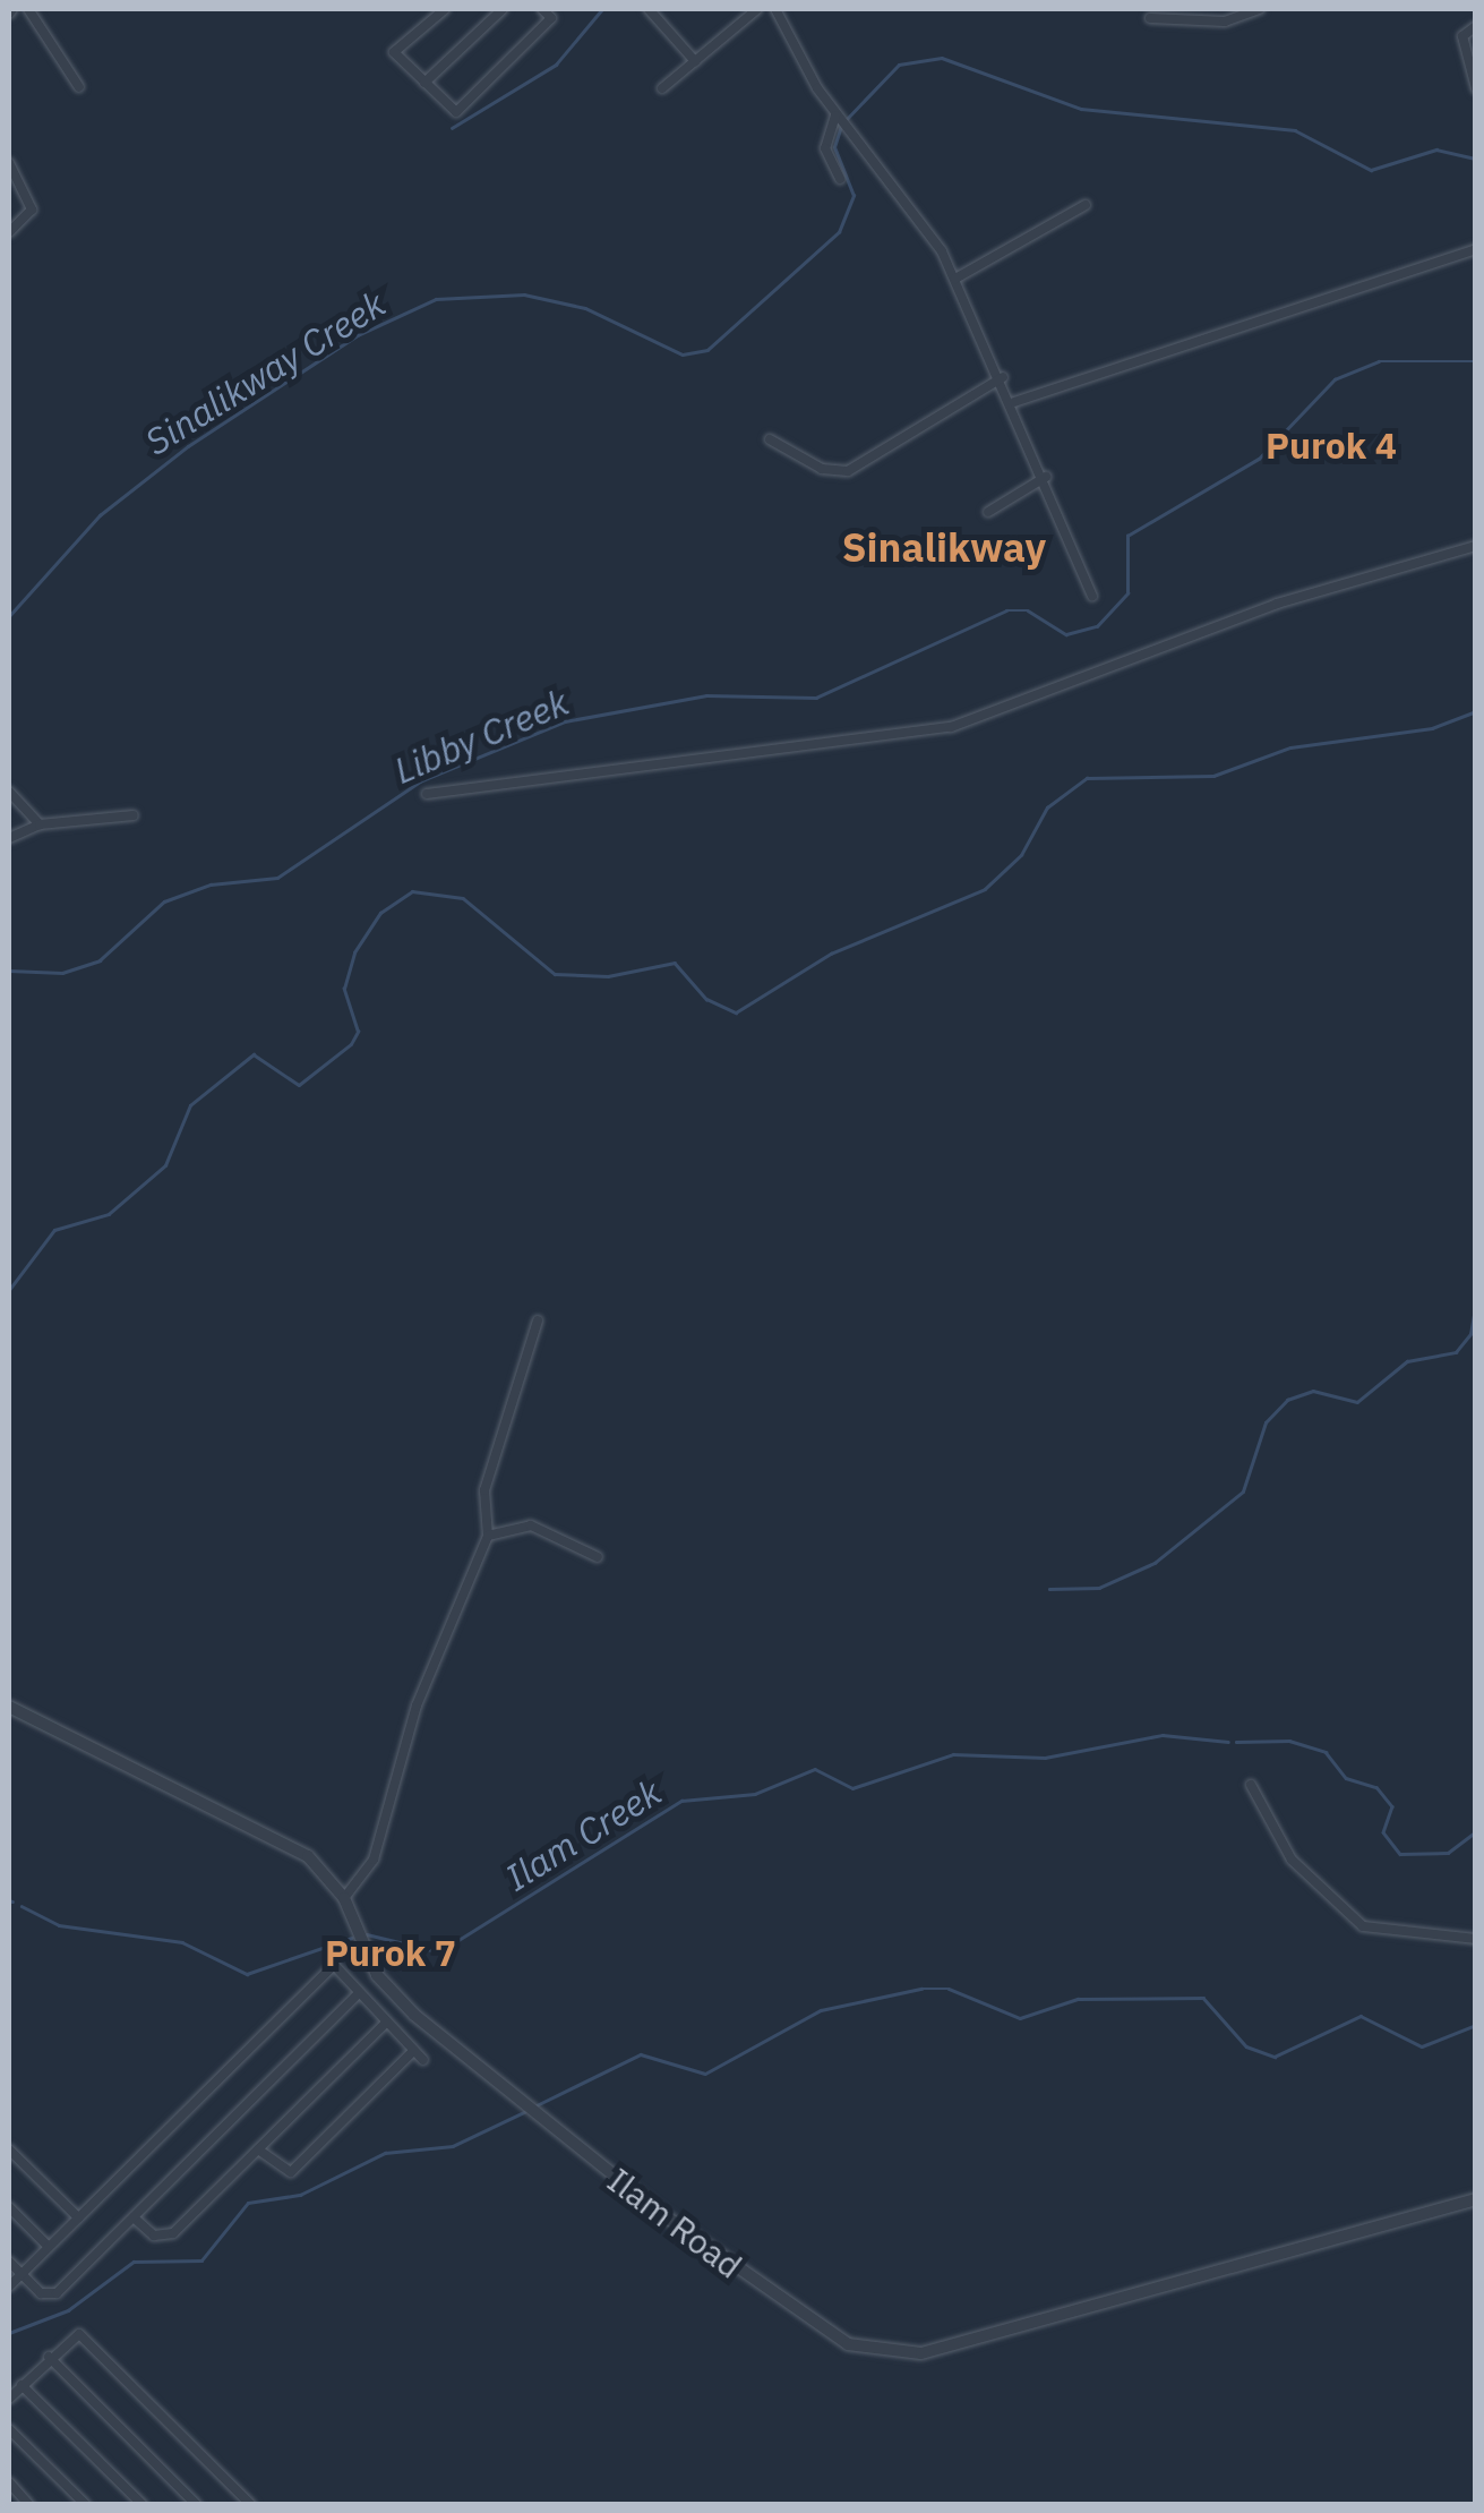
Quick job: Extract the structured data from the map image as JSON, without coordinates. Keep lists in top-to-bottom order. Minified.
{"streets":{"street":["Ilam Road"]},"districts":["Purok 4","Sinalikway","Purok 7"],"water":["Sinalikway Creek","Libby Creek","Ilam Creek"]}
